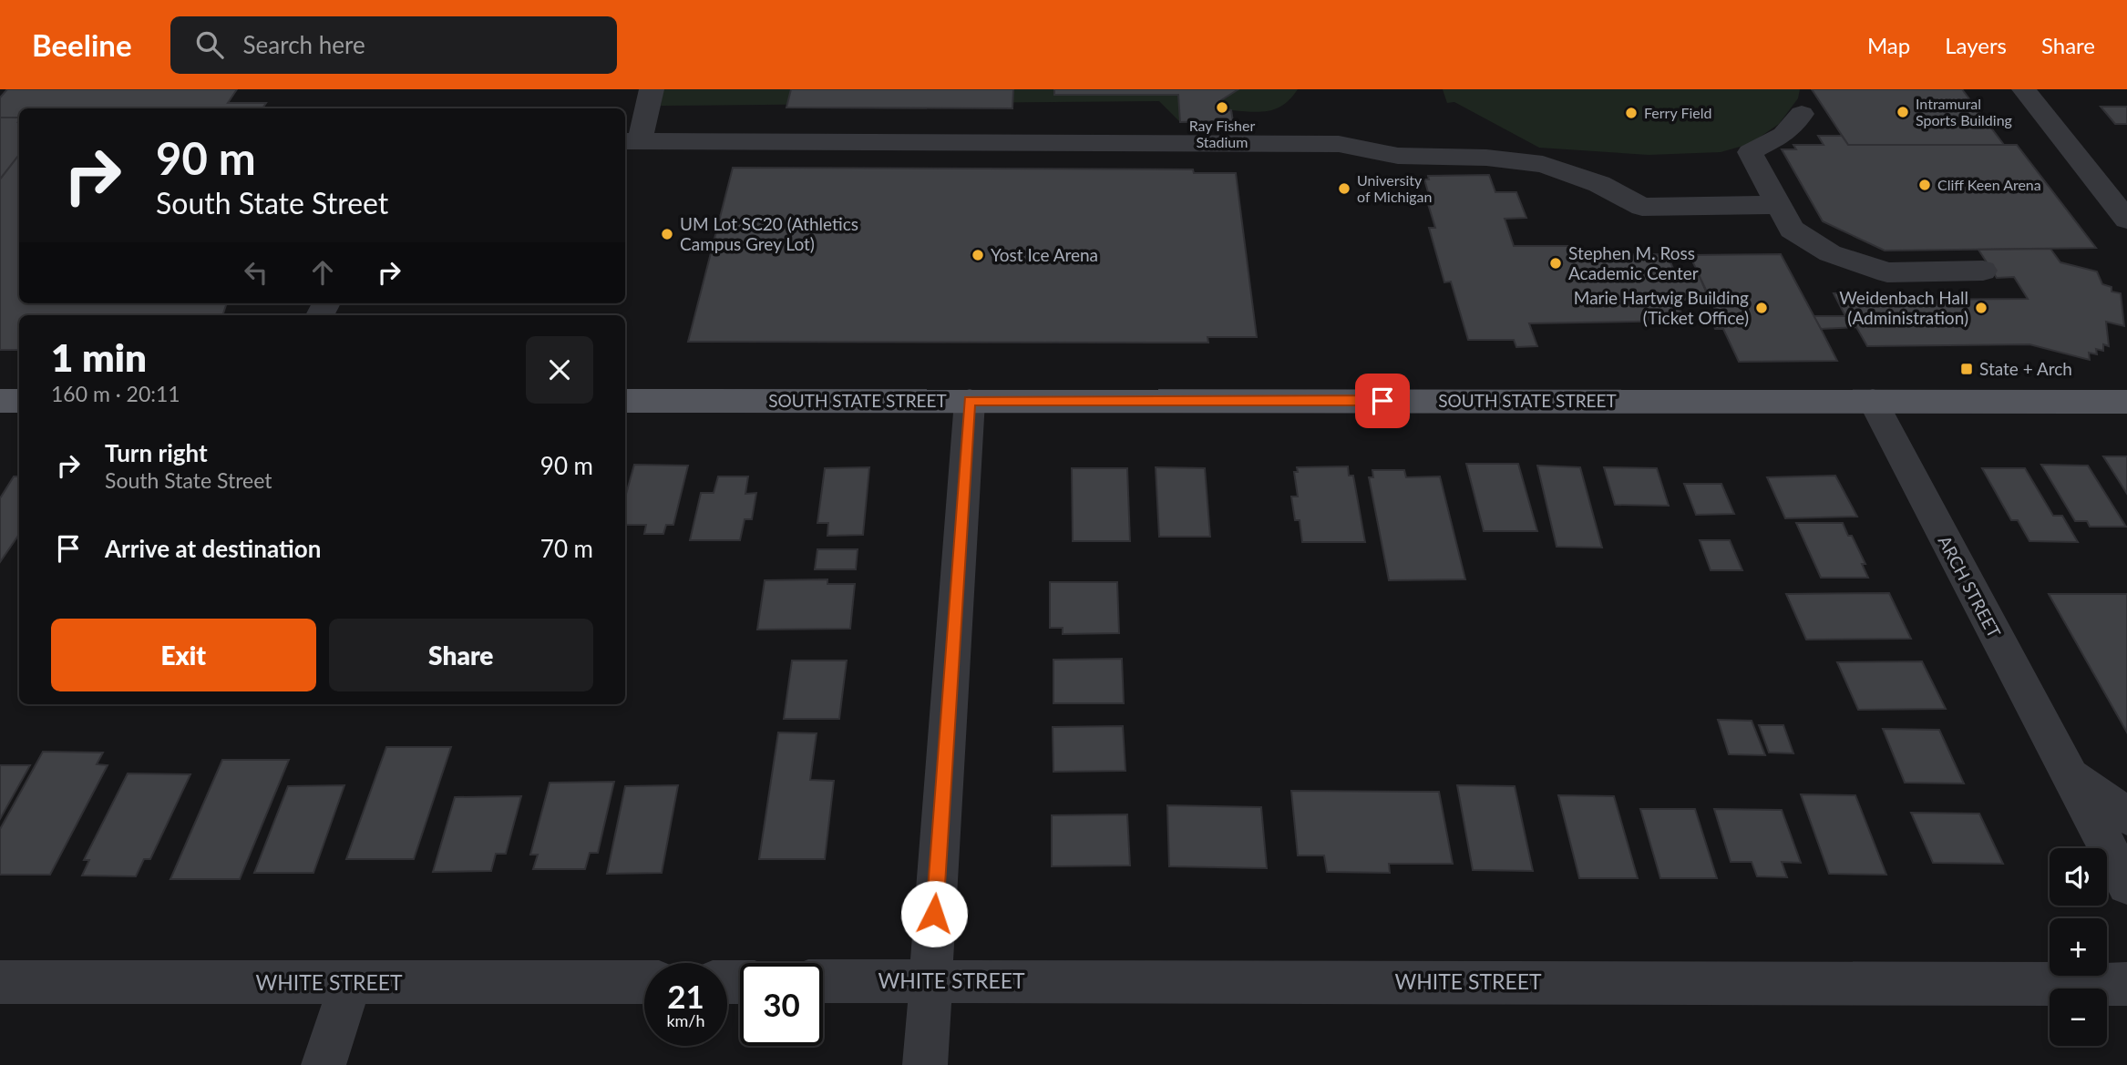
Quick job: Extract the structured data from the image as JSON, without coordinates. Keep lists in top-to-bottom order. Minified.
{"streets":{"main road":["SOUTH STATE STREET"],"street":["ARCH STREET","WHITE STREET"]},"crossings":[["SOUTH STATE STREET","ARCH STREET"]],"places":{"other":["Ray Fisher Stadium","Intramural Sports Building","Ferry Field","Cliff Keen Arena","University of Michigan","UM Lot SC20 (Athletics Campus Grey Lot)","Yost Ice Arena","Stephen M. Ross Academic Center","Marie Hartwig Building (Ticket Office)","Weidenbach Hall (Administration)"],"transit":["State + Arch"]},"page":{"header":"Beeline","search":"Search here","nav":["Map","Layers","Share"],"turn":["90 m","South State Street"],"heading":["1 min","160 m · 20:11"],"list":[{"name":"Turn right","note":"South State Street","value":"90 m"},{"name":"Arrive at destination","value":"70 m"}],"buttons":["Exit","Share"],"map_buttons":["+","−"],"speed":"21 km/h","limit":"30"}}
